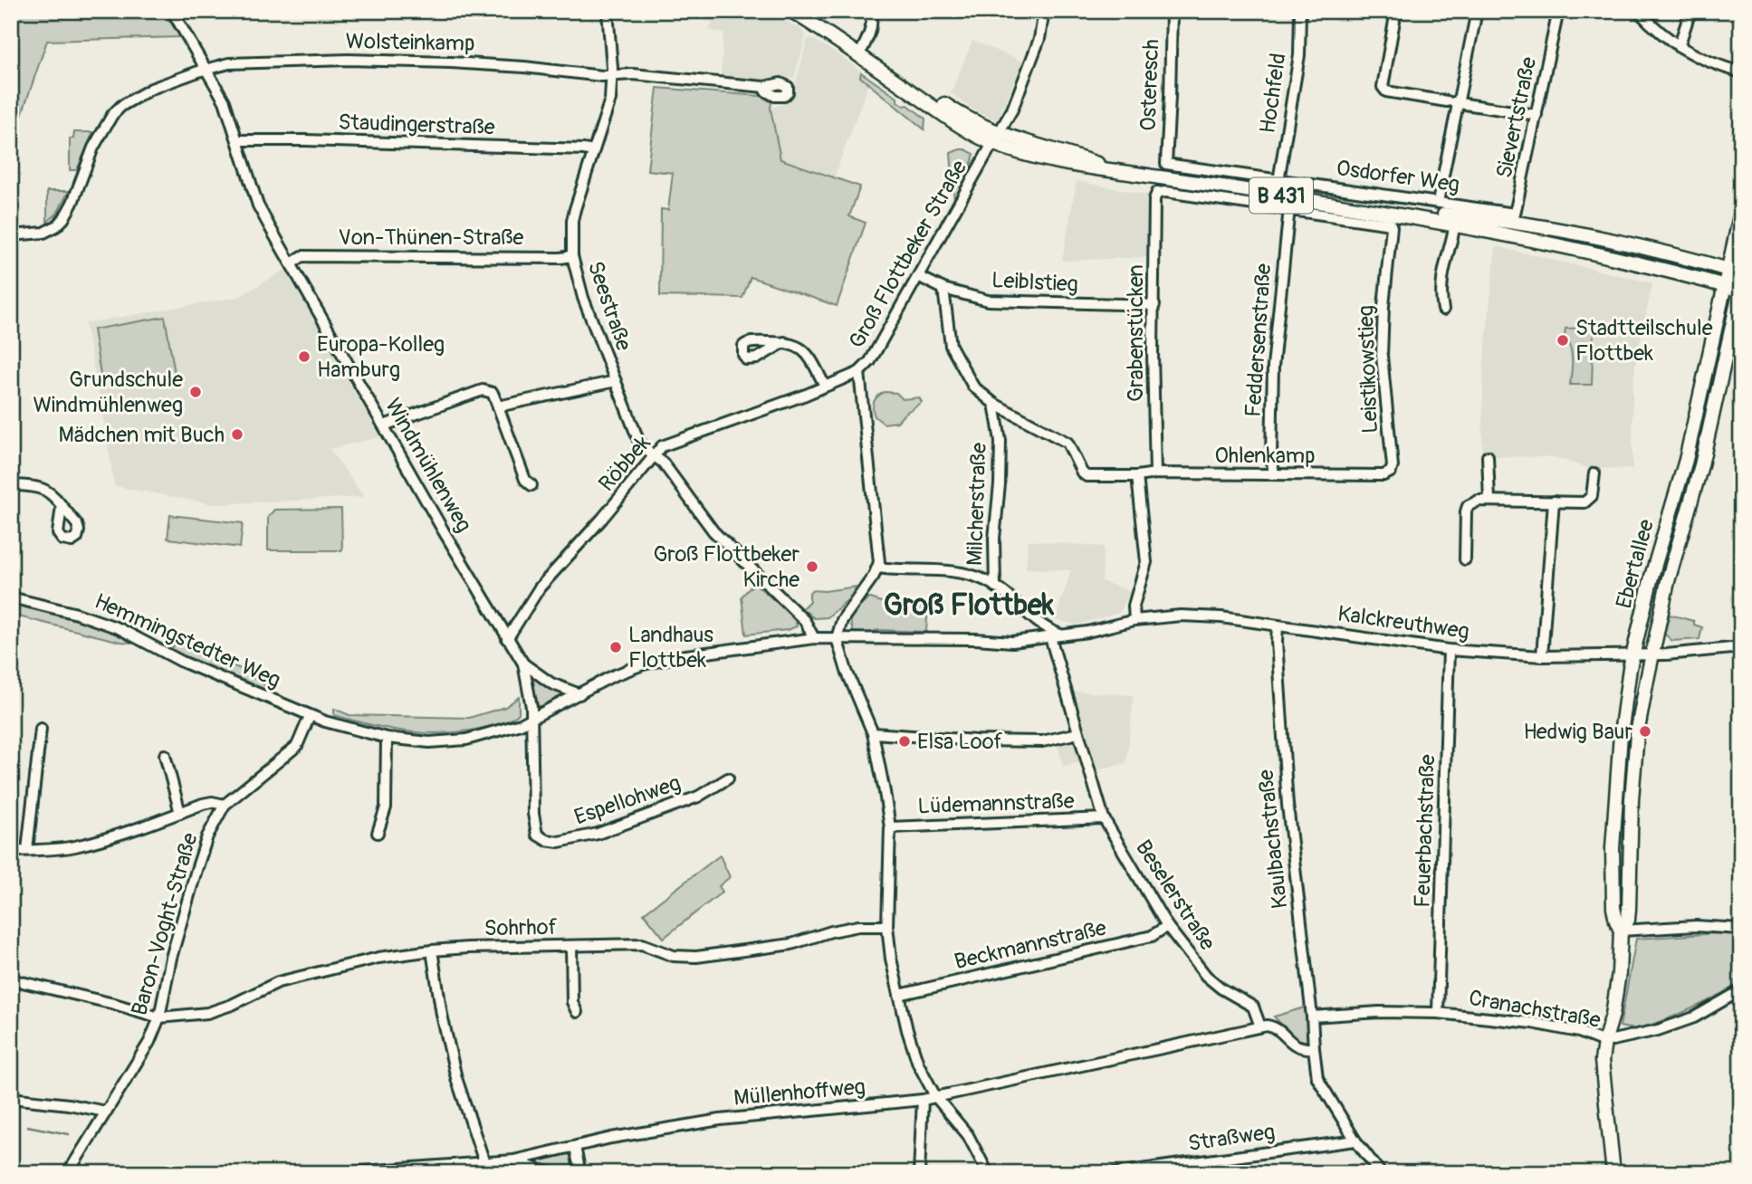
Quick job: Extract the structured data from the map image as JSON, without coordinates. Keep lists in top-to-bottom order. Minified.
{"streets":{"main road":["Osdorfer Weg","B 431","Ebertallee"],"street":["Wolsteinkamp","Osteresch","Hochfeld","Sievertstraße","Staudingerstraße","Von-Thünen-Straße","Groß Flottbeker Straße","Leiblstieg","Seestraße","Grabenstücken","Feddersenstraße","Leistikowstieg","Ohlenkamp","Röbbek","Windmühlenweg","Milcherstraße","Kalckreuthweg","Hemmingstedter Weg","Espellohweg","Lüdemannstraße","Feuerbachstraße","Kaulbachstraße","Beselerstraße","Baron-Voght-Straße","Sohrhof","Beckmannstraße","Cranachstraße","Müllenhoffweg","Straßweg"]},"crossings":[["Wolsteinkamp","Seestraße"],["Wolsteinkamp","Windmühlenweg"],["Osteresch","Osdorfer Weg"],["Hochfeld","Osdorfer Weg"],["Sievertstraße","Osdorfer Weg"],["Staudingerstraße","Seestraße"],["Staudingerstraße","Windmühlenweg"],["Osdorfer Weg","B 431"],["Osdorfer Weg","Groß Flottbeker Straße"],["Osdorfer Weg","Ebertallee"],["B 431","Groß Flottbeker Straße"],["Von-Thünen-Straße","Seestraße"],["Von-Thünen-Straße","Windmühlenweg"],["Groß Flottbeker Straße","Leiblstieg"],["Groß Flottbeker Straße","Röbbek"],["Leiblstieg","Grabenstücken"],["Seestraße","Röbbek"],["Grabenstücken","Ohlenkamp"],["Feddersenstraße","Leistikowstieg"],["Feddersenstraße","Ohlenkamp"],["Leistikowstieg","Ohlenkamp"],["Ohlenkamp","Milcherstraße"],["Röbbek","Windmühlenweg"],["Windmühlenweg","Espellohweg"],["Ebertallee","Kalckreuthweg"],["Ebertallee","Cranachstraße"],["Kalckreuthweg","Feuerbachstraße"],["Kalckreuthweg","Kaulbachstraße"],["Hemmingstedter Weg","Baron-Voght-Straße"],["Lüdemannstraße","Beselerstraße"],["Feuerbachstraße","Cranachstraße"],["Kaulbachstraße","Beselerstraße"],["Kaulbachstraße","Cranachstraße"],["Beselerstraße","Beckmannstraße"],["Beselerstraße","Müllenhoffweg"],["Baron-Voght-Straße","Sohrhof"]],"districts":["Groß Flottbek"],"places":["Stadtteilschule Flottbek","Europa-Kolleg Hamburg","Grundschule Windmühlenweg","Mädchen mit Buch","Groß Flottbeker Kirche","Landhaus Flottbek","Hedwig Baur","Elsa Loof"]}
